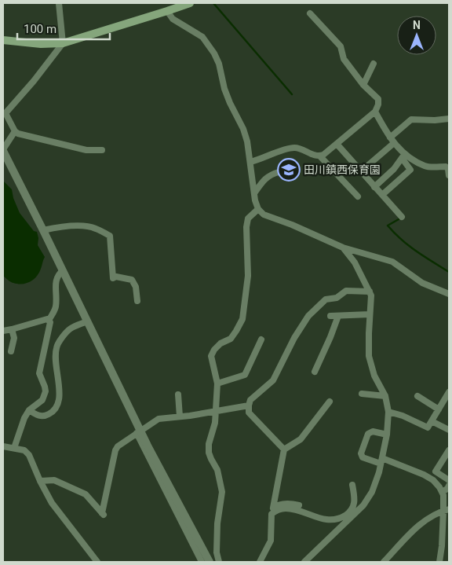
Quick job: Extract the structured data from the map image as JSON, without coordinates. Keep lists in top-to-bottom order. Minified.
{"places":{"school or university":["田川鎮西保育園"]},"scale_bar":"100 m","north":"top"}
